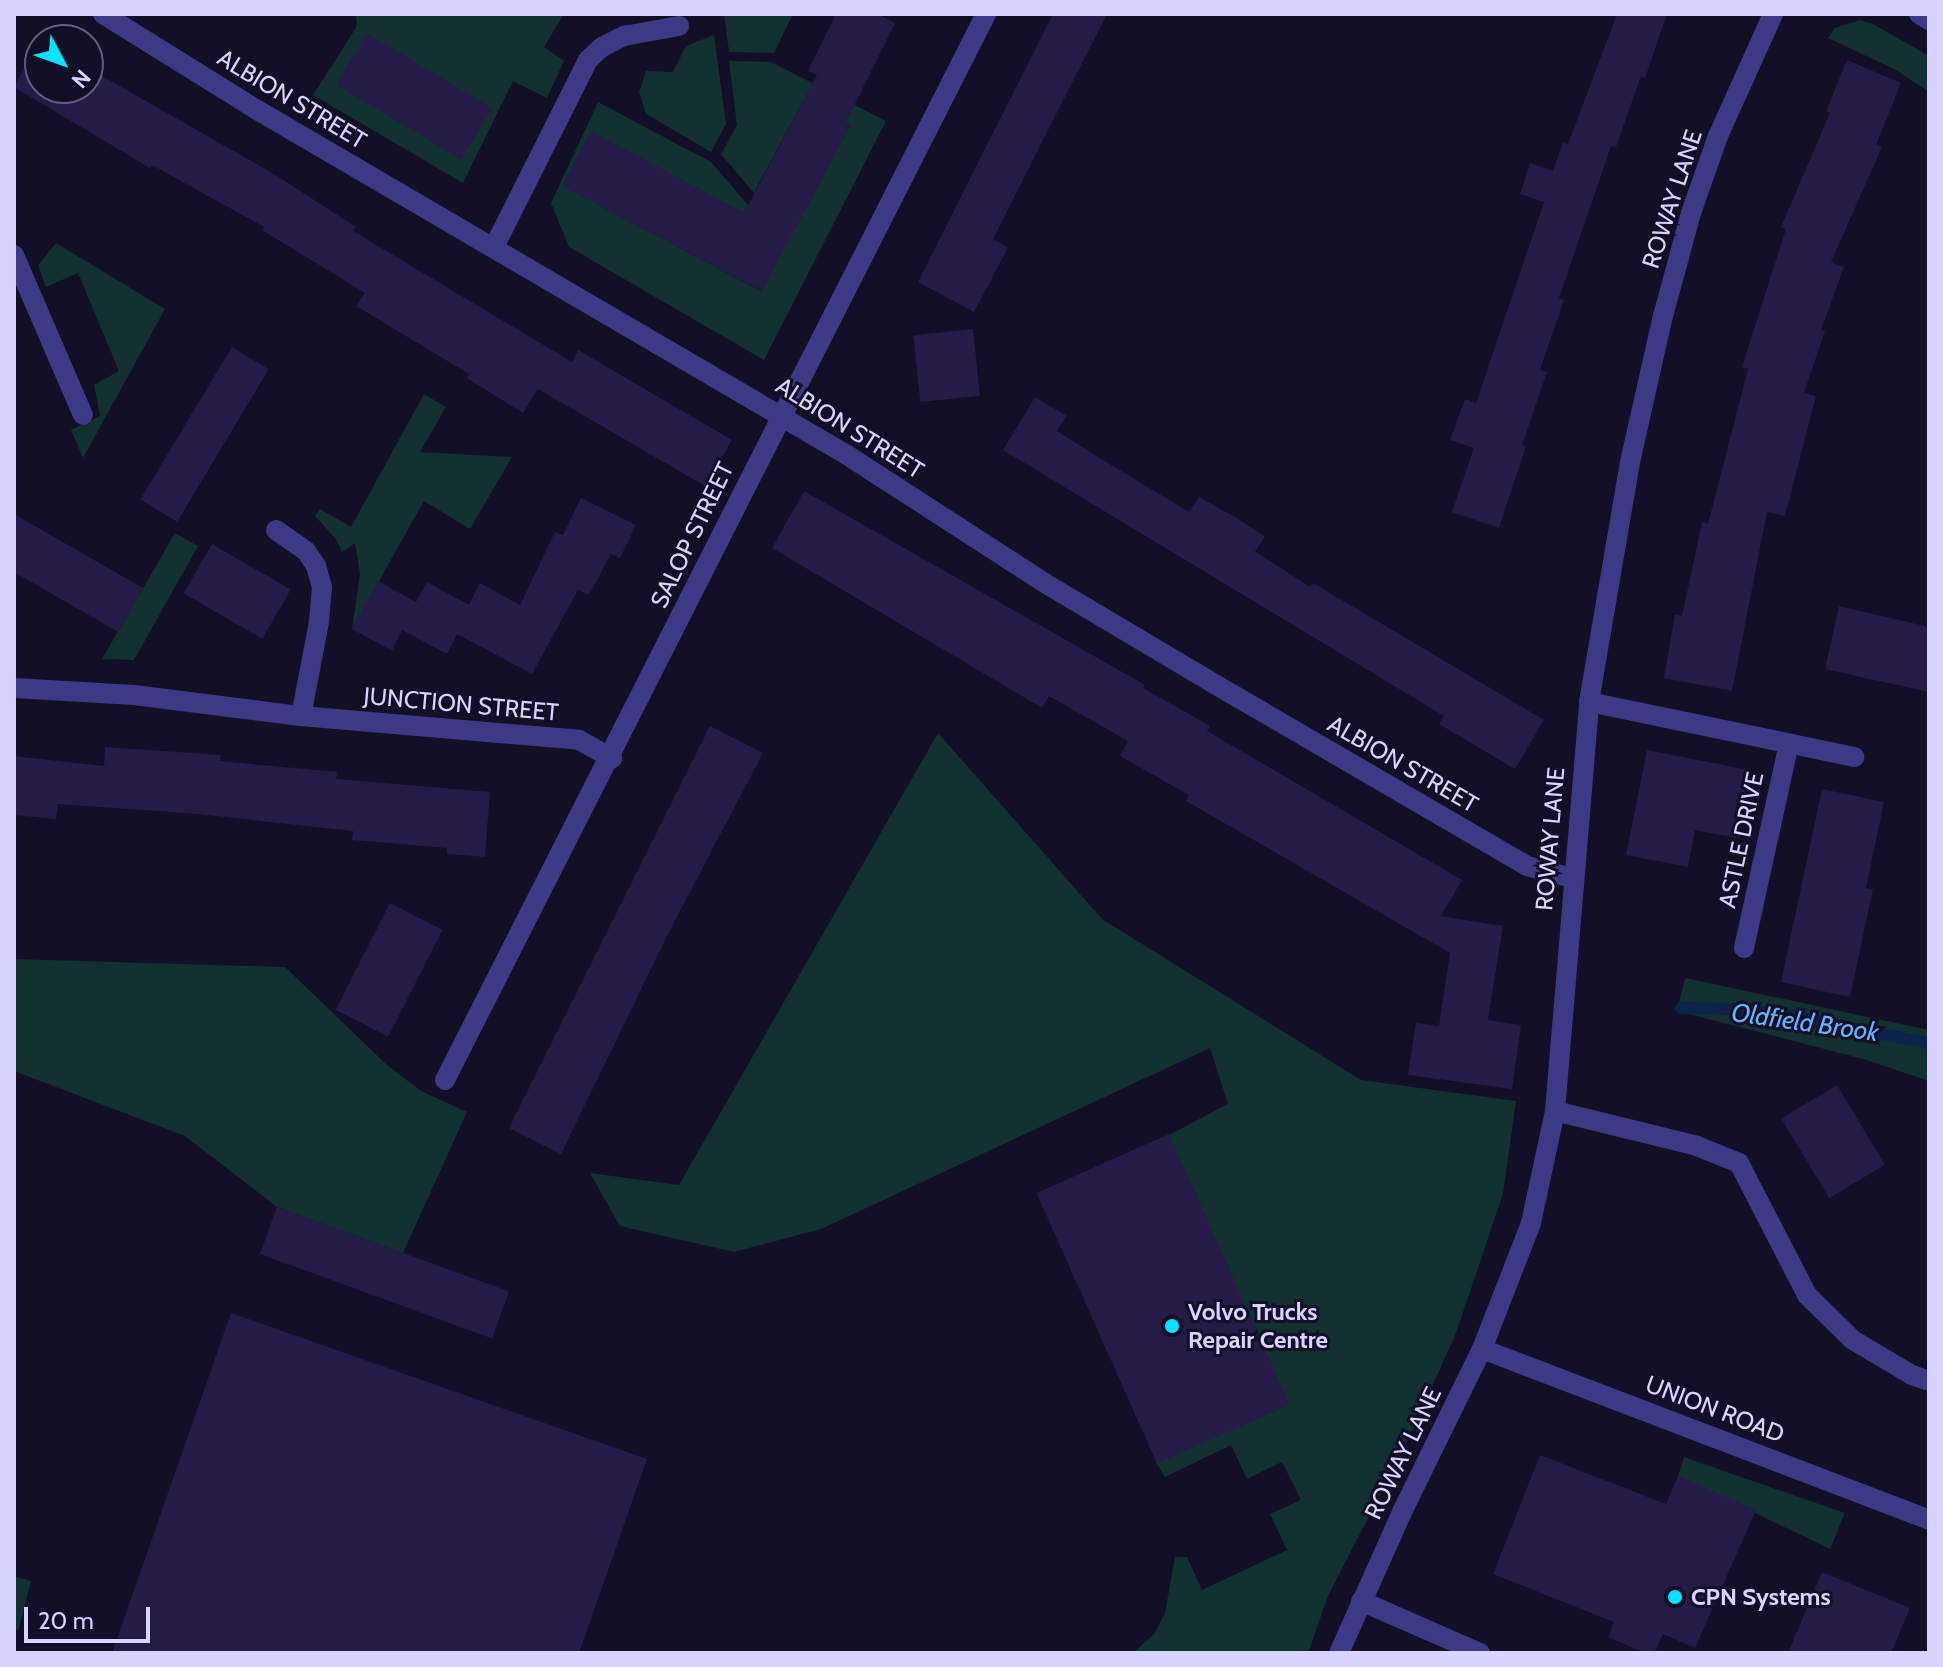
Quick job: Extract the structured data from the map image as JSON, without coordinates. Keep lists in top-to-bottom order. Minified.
{"streets":{"street":["ALBION STREET","ROWAY LANE","SALOP STREET","JUNCTION STREET","ASTLE DRIVE","UNION ROAD"]},"crossings":[["ALBION STREET","ROWAY LANE"],["ALBION STREET","SALOP STREET"],["ROWAY LANE","ASTLE DRIVE"],["ROWAY LANE","UNION ROAD"],["SALOP STREET","JUNCTION STREET"]],"water":["Oldfield Brook"],"places":["Volvo Trucks Repair Centre","CPN Systems"],"scale_bar":"20 m","north":"bottom right"}
